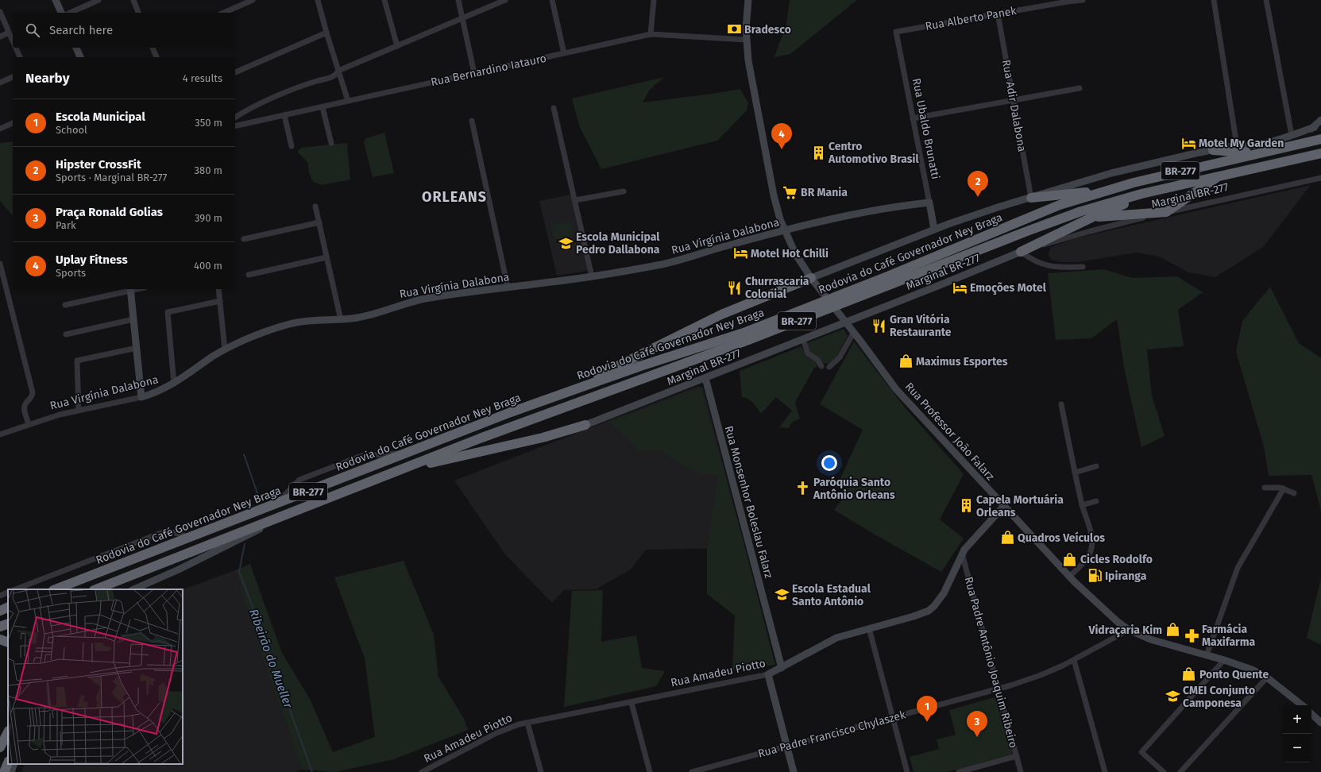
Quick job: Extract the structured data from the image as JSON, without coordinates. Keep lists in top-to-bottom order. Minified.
{"streets":{"highway":["BR-277","Rodovia do Café Governador Ney Braga"],"street":["Rua Alberto Panek","Rua Bernardino Iatauro","Rua Adir Dalabona","Rua Ubaldo Brunatti","Marginal BR-277","Rua Virgínia Dalabona","Rua Professor João Falarz","Rua Monsenhor Boleslau Falarz","Rua Padre Antônio Joaquim Ribeiro","Rua Amadeu Piotto","Rua Padre Francisco Chylaszek"]},"crossings":[["Rua Alberto Panek","Rua Adir Dalabona"],["Rua Alberto Panek","Rua Ubaldo Brunatti"],["Rua Bernardino Iatauro","Rua Professor João Falarz"],["Rua Ubaldo Brunatti","Rua Virgínia Dalabona"],["Marginal BR-277","Rua Professor João Falarz"],["Marginal BR-277","Rua Monsenhor Boleslau Falarz"],["Rua Virgínia Dalabona","Rua Professor João Falarz"],["Rua Professor João Falarz","Rua Amadeu Piotto"],["Rua Professor João Falarz","Rua Padre Francisco Chylaszek"],["Rua Monsenhor Boleslau Falarz","Rua Amadeu Piotto"],["Rua Padre Antônio Joaquim Ribeiro","Rua Amadeu Piotto"],["Rua Padre Antônio Joaquim Ribeiro","Rua Padre Francisco Chylaszek"]],"districts":["ORLEANS"],"water":["Ribeirão do Mueller"],"places":{"bank":["Bradesco"],"hotel":["Motel My Garden","Motel Hot Chilli","Emoções Motel"],"building":["Centro Automotivo Brasil","Capela Mortuária Orleans"],"supermarket":["BR Mania"],"school or university":["Escola Municipal Pedro Dallabona","Escola Estadual Santo Antônio","CMEI Conjunto Camponesa"],"restaurant":["Churrascaria Colonial","Gran Vitória Restaurante"],"shop":["Maximus Esportes","Quadros Veículos","Cicles Rodolfo","Vidraçaria Kim","Ponto Quente"],"church":["Paróquia Santo Antônio Orleans"],"fuel station":["Ipiranga"],"pharmacy":["Farmácia Maxifarma"]},"page":{"search":"Search here","heading":["Nearby","4 results"],"list":[{"mark":"1","name":"Escola Municipal","note":"School","value":"350 m"},{"mark":"2","name":"Hipster CrossFit","note":"Sports · Marginal BR-277","value":"380 m"},{"mark":"3","name":"Praça Ronald Golias","note":"Park","value":"390 m"},{"mark":"4","name":"Uplay Fitness","note":"Sports","value":"400 m"}],"pins":["4","2","1","3"],"map_buttons":["+","−"]}}
